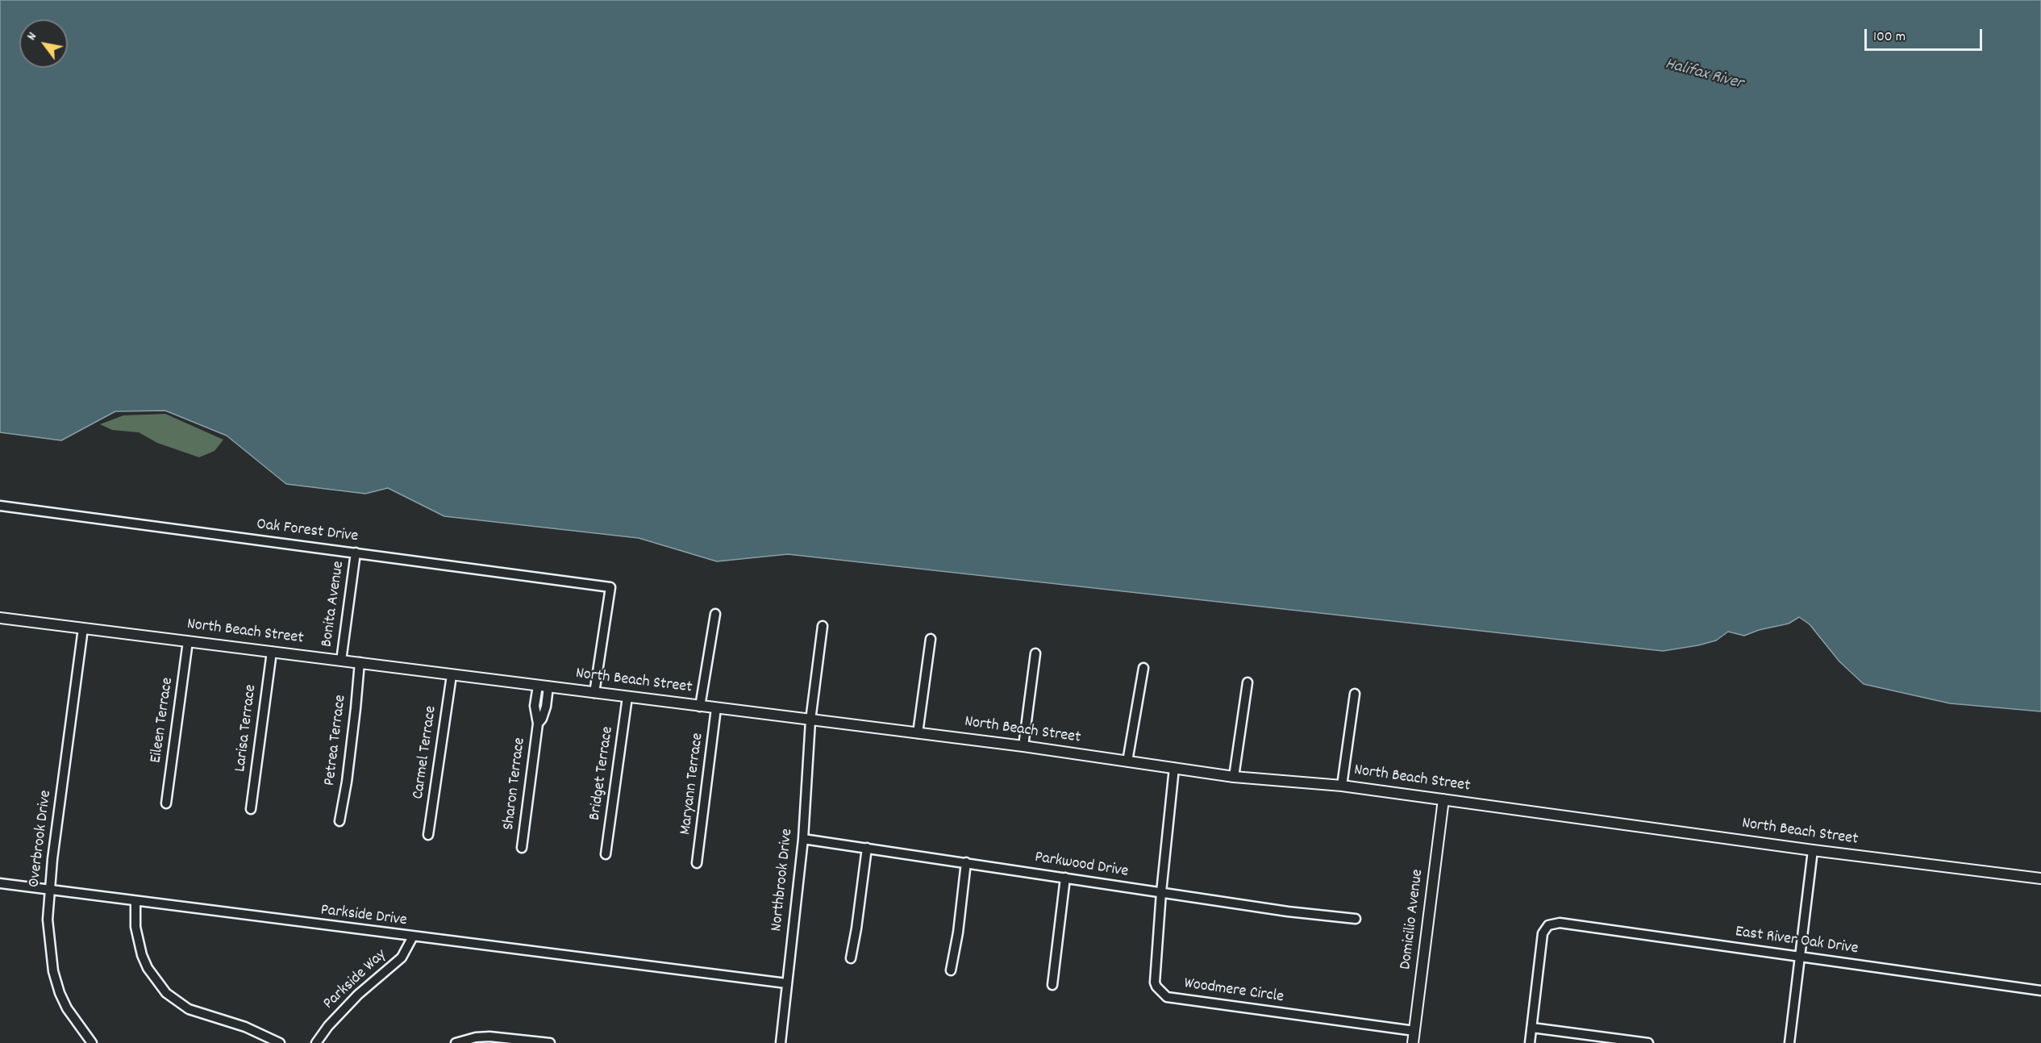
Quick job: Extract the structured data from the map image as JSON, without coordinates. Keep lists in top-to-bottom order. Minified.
{"streets":{"street":["Oak Forest Drive","Bonita Avenue","North Beach Street","Eileen Terrace","Larisa Terrace","Petrea Terrace","Carmel Terrace","Bridget Terrace","Sharon Terrace","Maryann Terrace","Overbrook Drive","Parkwood Drive","Northbrook Drive","Parkside Drive","Domicilio Avenue","East River Oak Drive","Parkside Way","Woodmere Circle"]},"crossings":[["Oak Forest Drive","Bonita Avenue"],["Oak Forest Drive","North Beach Street"],["Bonita Avenue","North Beach Street"],["North Beach Street","Eileen Terrace"],["North Beach Street","Larisa Terrace"],["North Beach Street","Petrea Terrace"],["North Beach Street","Carmel Terrace"],["North Beach Street","Bridget Terrace"],["North Beach Street","Sharon Terrace"],["North Beach Street","Maryann Terrace"],["North Beach Street","Overbrook Drive"],["North Beach Street","Northbrook Drive"],["North Beach Street","Domicilio Avenue"],["North Beach Street","Woodmere Circle"],["Overbrook Drive","Parkside Drive"],["Parkwood Drive","Northbrook Drive"],["Parkwood Drive","Woodmere Circle"],["Northbrook Drive","Parkside Drive"],["Parkside Drive","Parkside Way"],["Domicilio Avenue","Woodmere Circle"]],"water":["Halifax River"],"scale_bar":"100 m","north":"top left"}
